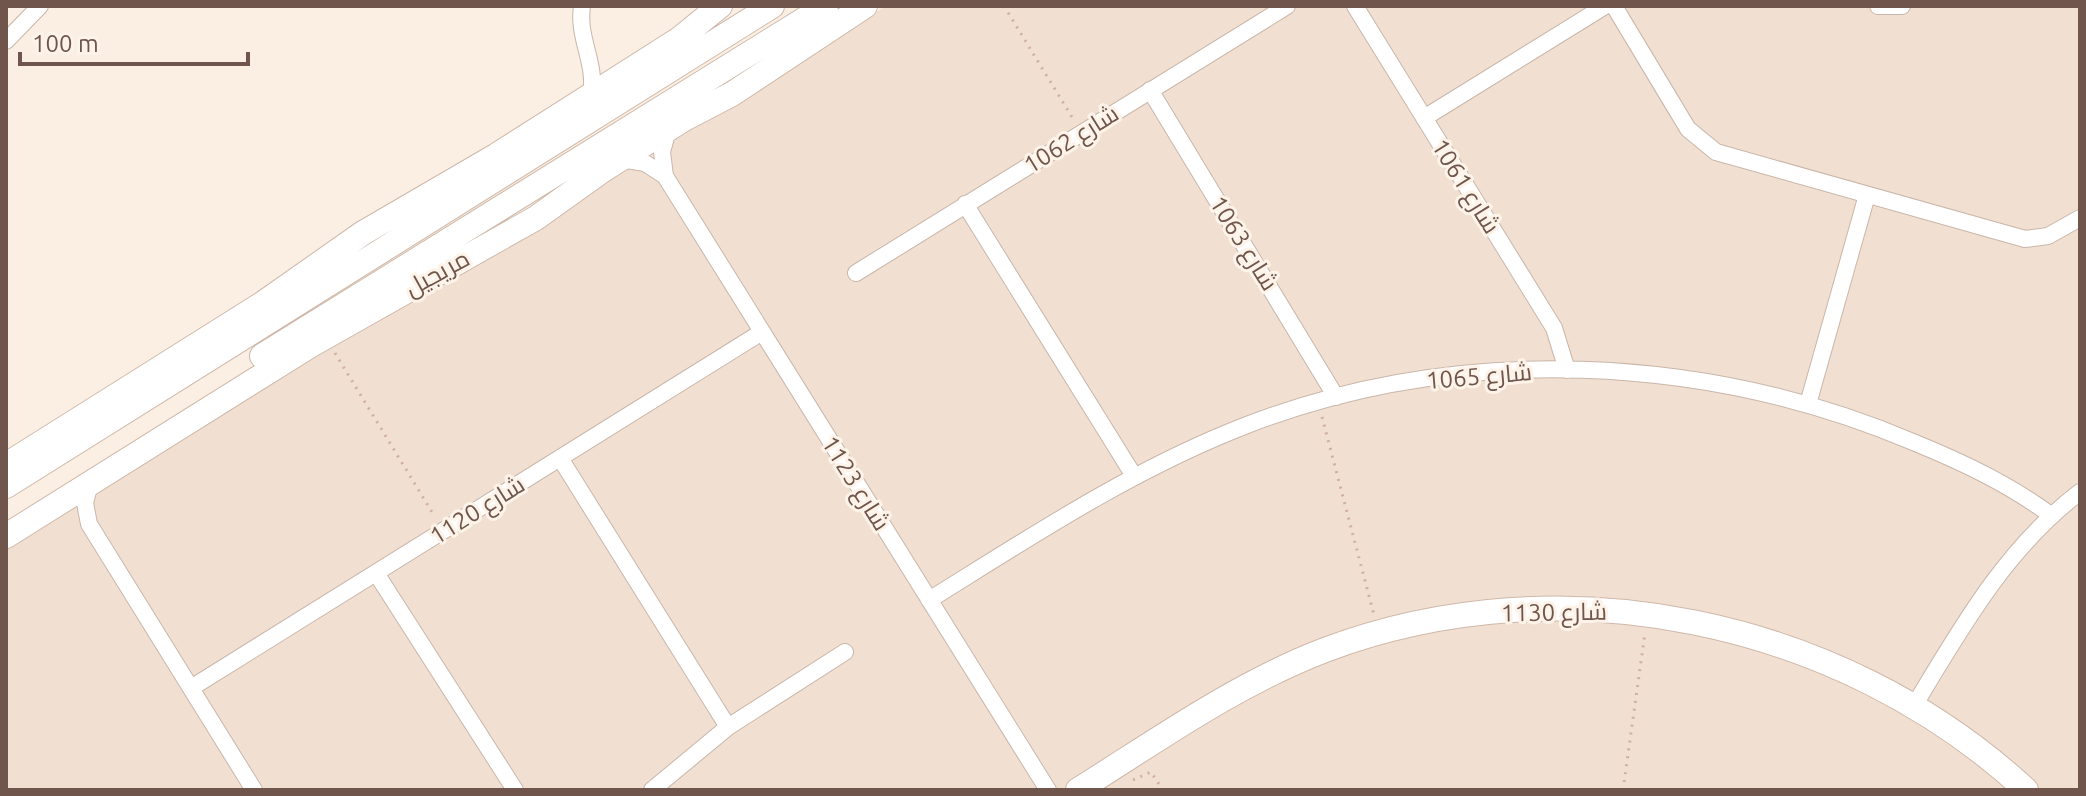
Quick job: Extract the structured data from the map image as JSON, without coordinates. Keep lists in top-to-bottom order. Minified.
{"streets":{"street":["شارع 1062","شارع 1061","شارع 1063","مريجيل","شارع 1065","شارع 1123","شارع 1120","شارع 1130"]},"crossings":[["شارع 1062","شارع 1063"],["شارع 1061","شارع 1065"],["شارع 1063","شارع 1065"],["شارع 1065","شارع 1123"],["شارع 1123","شارع 1120"]],"scale_bar":"100 m"}
